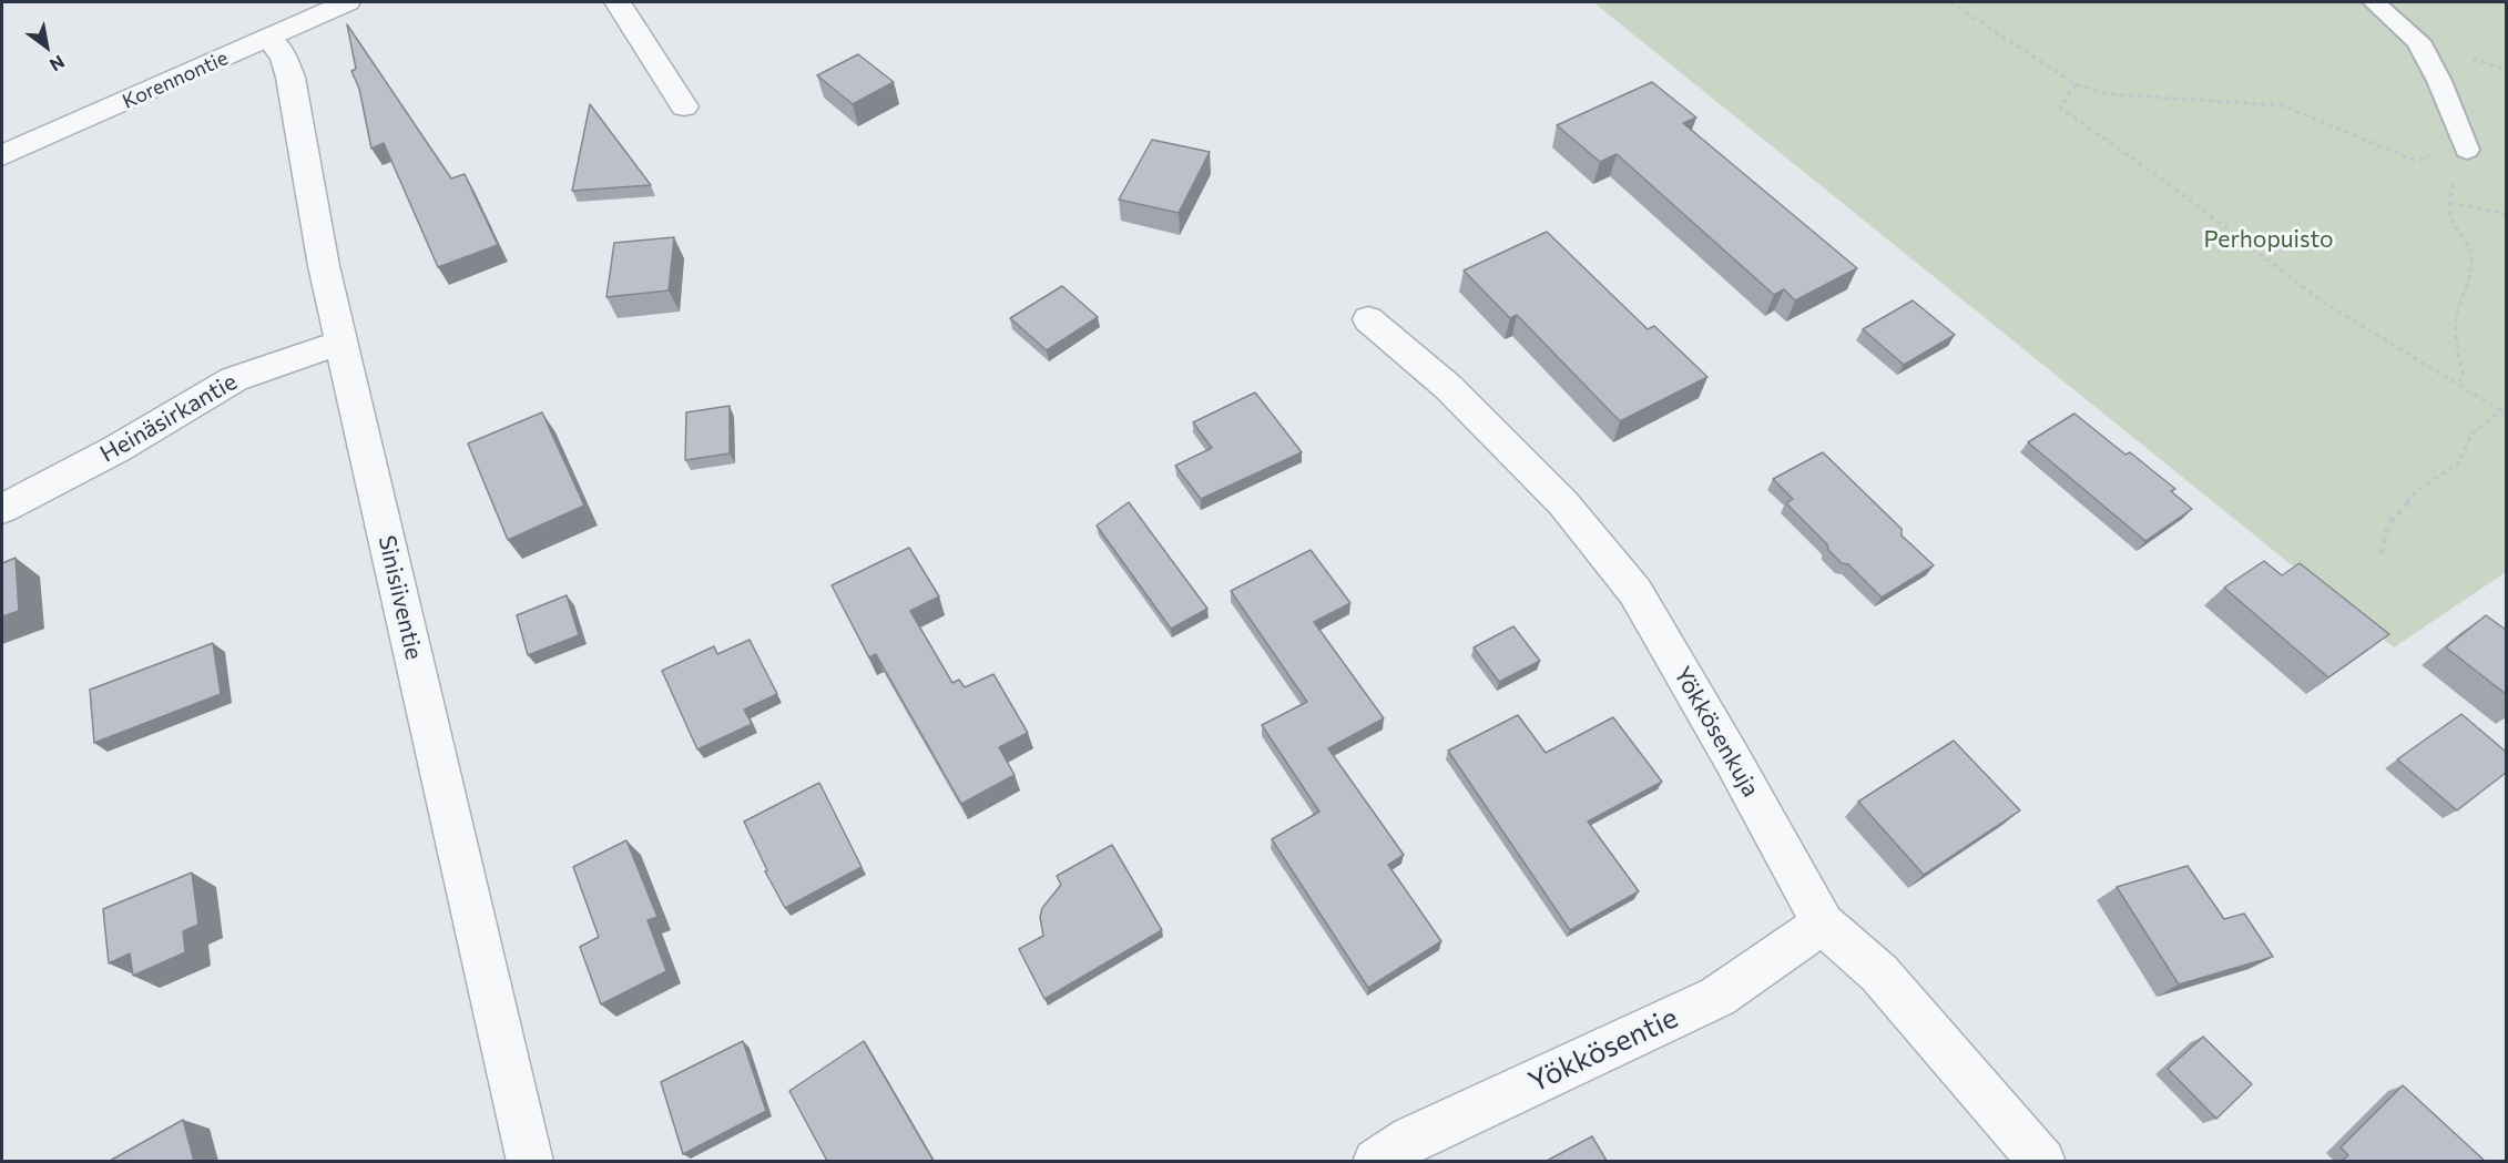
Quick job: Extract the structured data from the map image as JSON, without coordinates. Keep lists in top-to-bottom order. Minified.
{"streets":{"street":["Korennontie","Heinäsirkantie","Sinisiiventie","Yökkösenkuja","Yökkösentie"]},"crossings":[["Korennontie","Sinisiiventie"],["Heinäsirkantie","Sinisiiventie"],["Yökkösenkuja","Yökkösentie"]],"parks":["Perhopuisto"],"north":"bottom right"}
